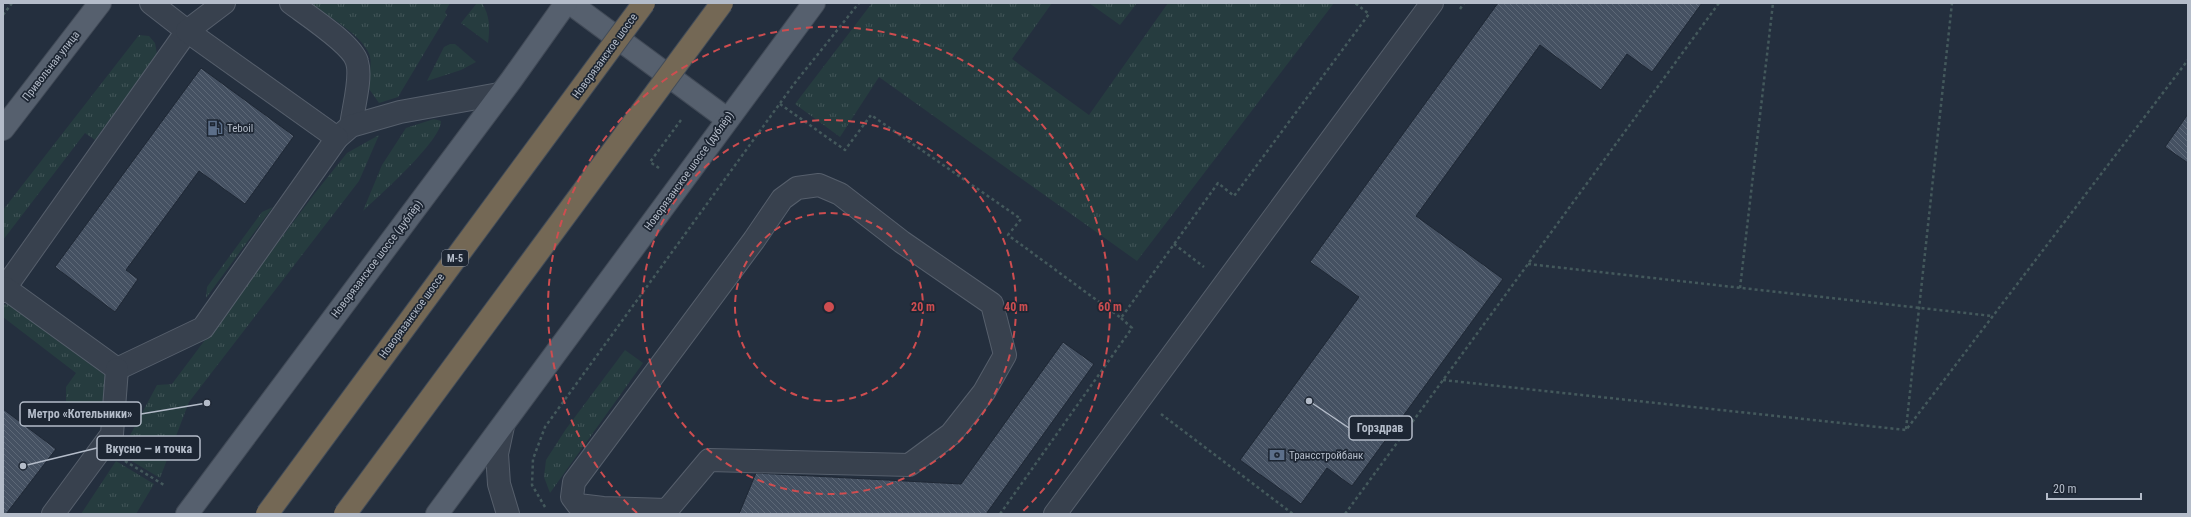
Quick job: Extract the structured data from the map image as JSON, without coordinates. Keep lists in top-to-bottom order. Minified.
{"streets":{"highway":["Новорязанское шоссе","М-5"],"main road":["Привольная улица","Новорязанское шоссе (дублёр)"]},"places":{"fuel station":["Teboil"],"other":["Горздрав","Метро «Котельники»","Вкусно — и точка"],"bank":["Трансстройбанк"]},"scale_bar":"20 m","rings":["20 m","40 m","60 m"]}
